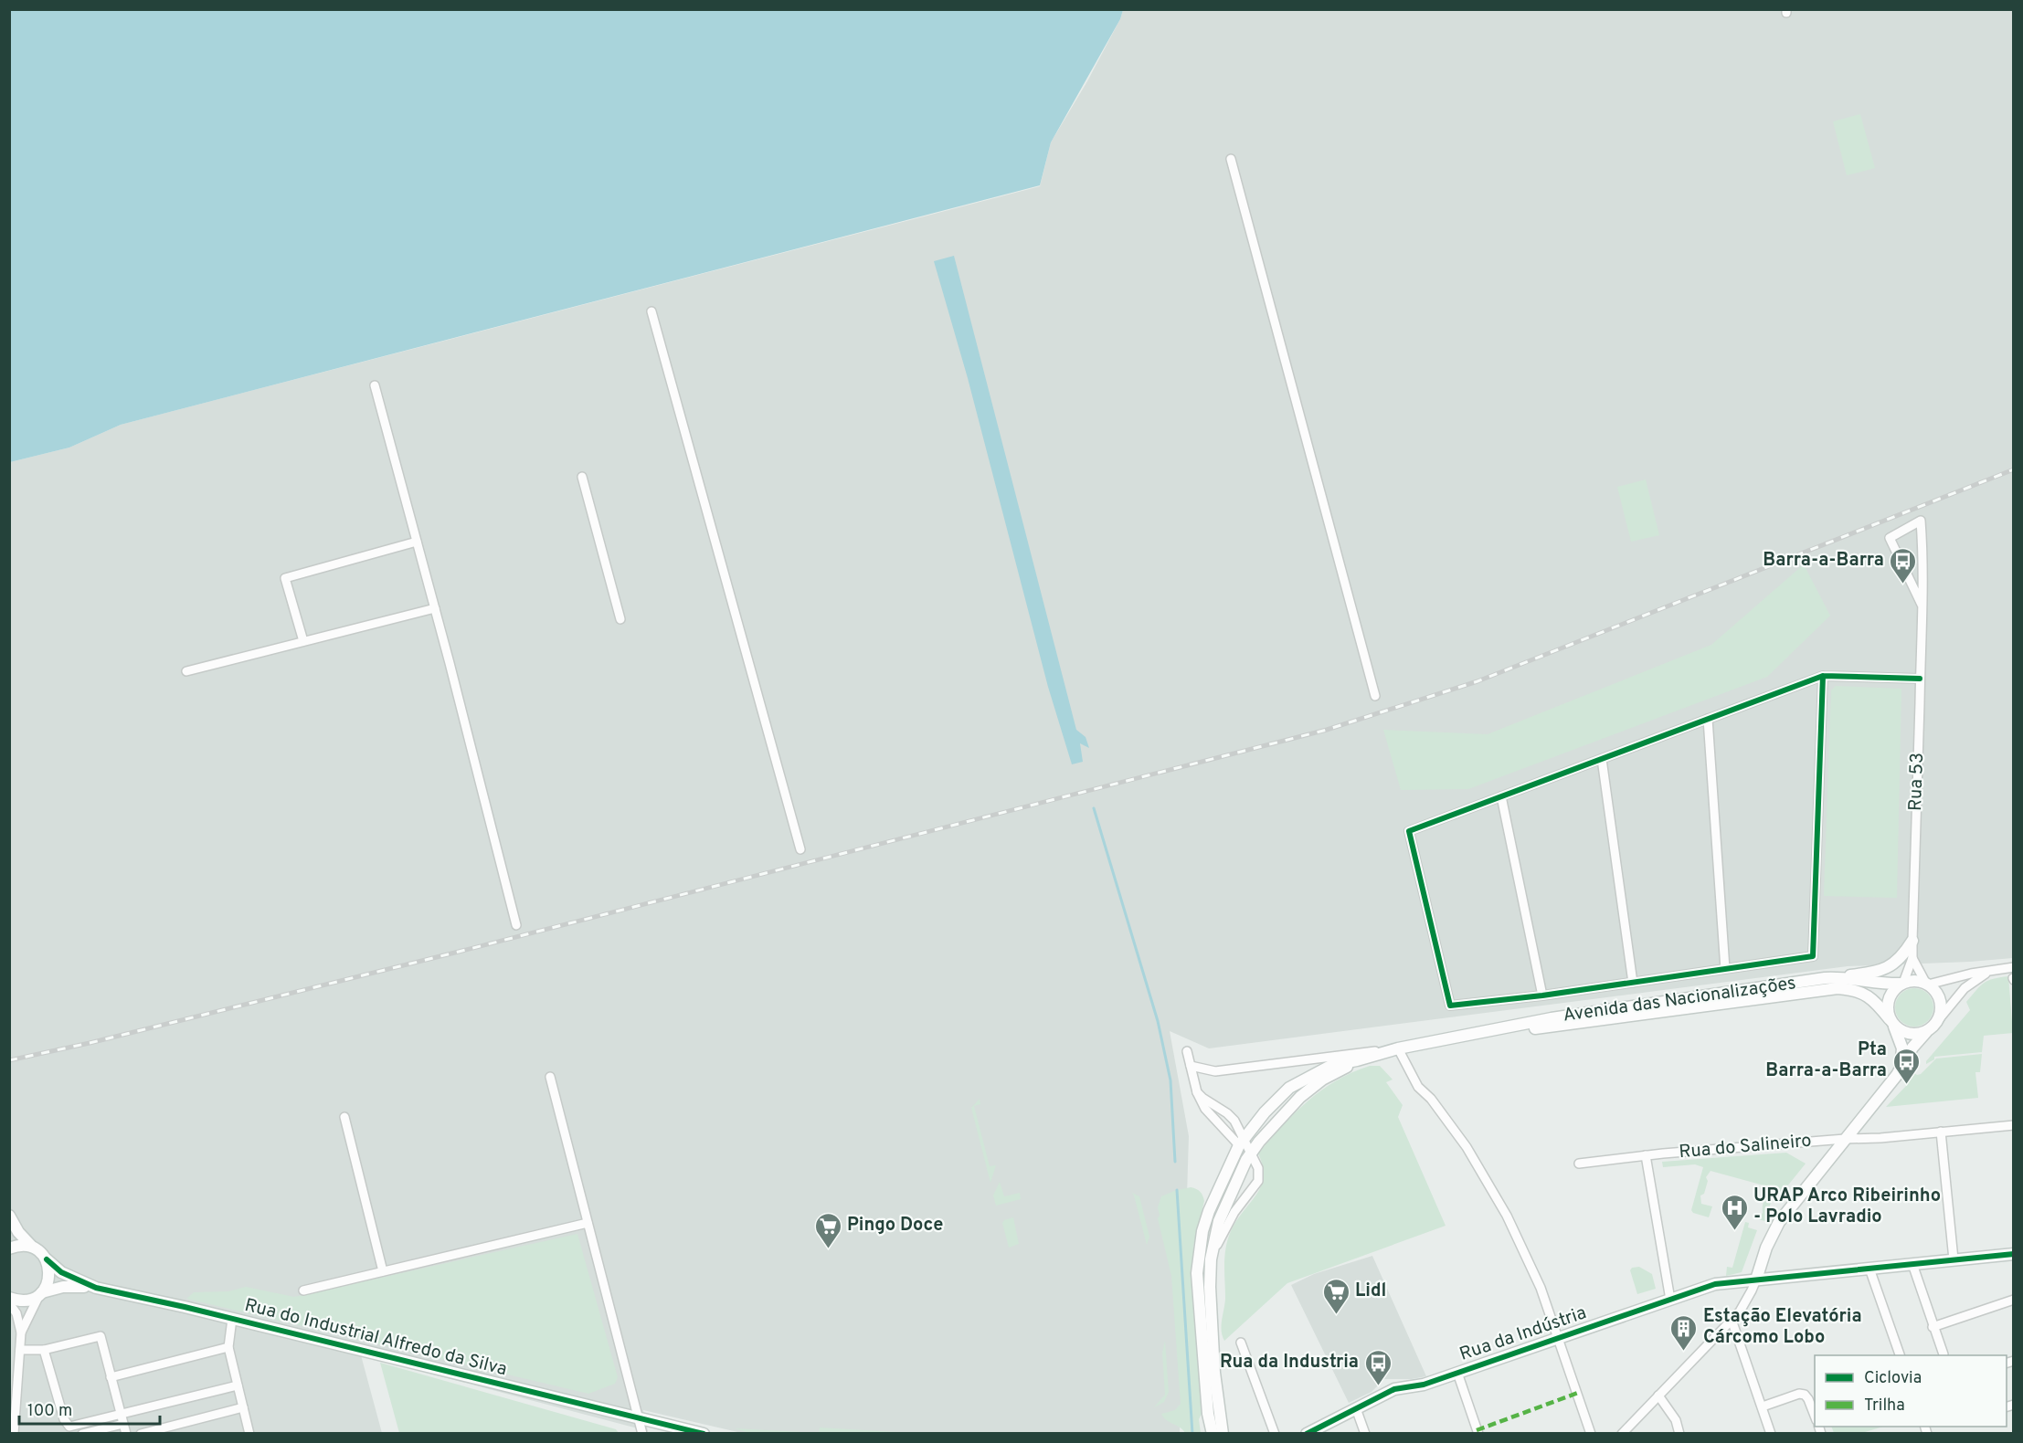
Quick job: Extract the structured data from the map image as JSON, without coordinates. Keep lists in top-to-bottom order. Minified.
{"streets":{"street":["Rua 53","Avenida das Nacionalizações","Rua do Salineiro","Rua da Indústria","Rua do Industrial Alfredo da Silva"]},"crossings":[["Rua 53","Avenida das Nacionalizações"]],"places":{"bus stop":["Barra-a-Barra","Pta Barra-a-Barra","Rua da Industria"],"hospital":["URAP Arco Ribeirinho - Polo Lavradio"],"supermarket":["Pingo Doce","Lidl"],"building":["Estação Elevatória Cárcomo Lobo"]},"legend":["Ciclovia","Trilha"],"scale_bar":"100 m"}
